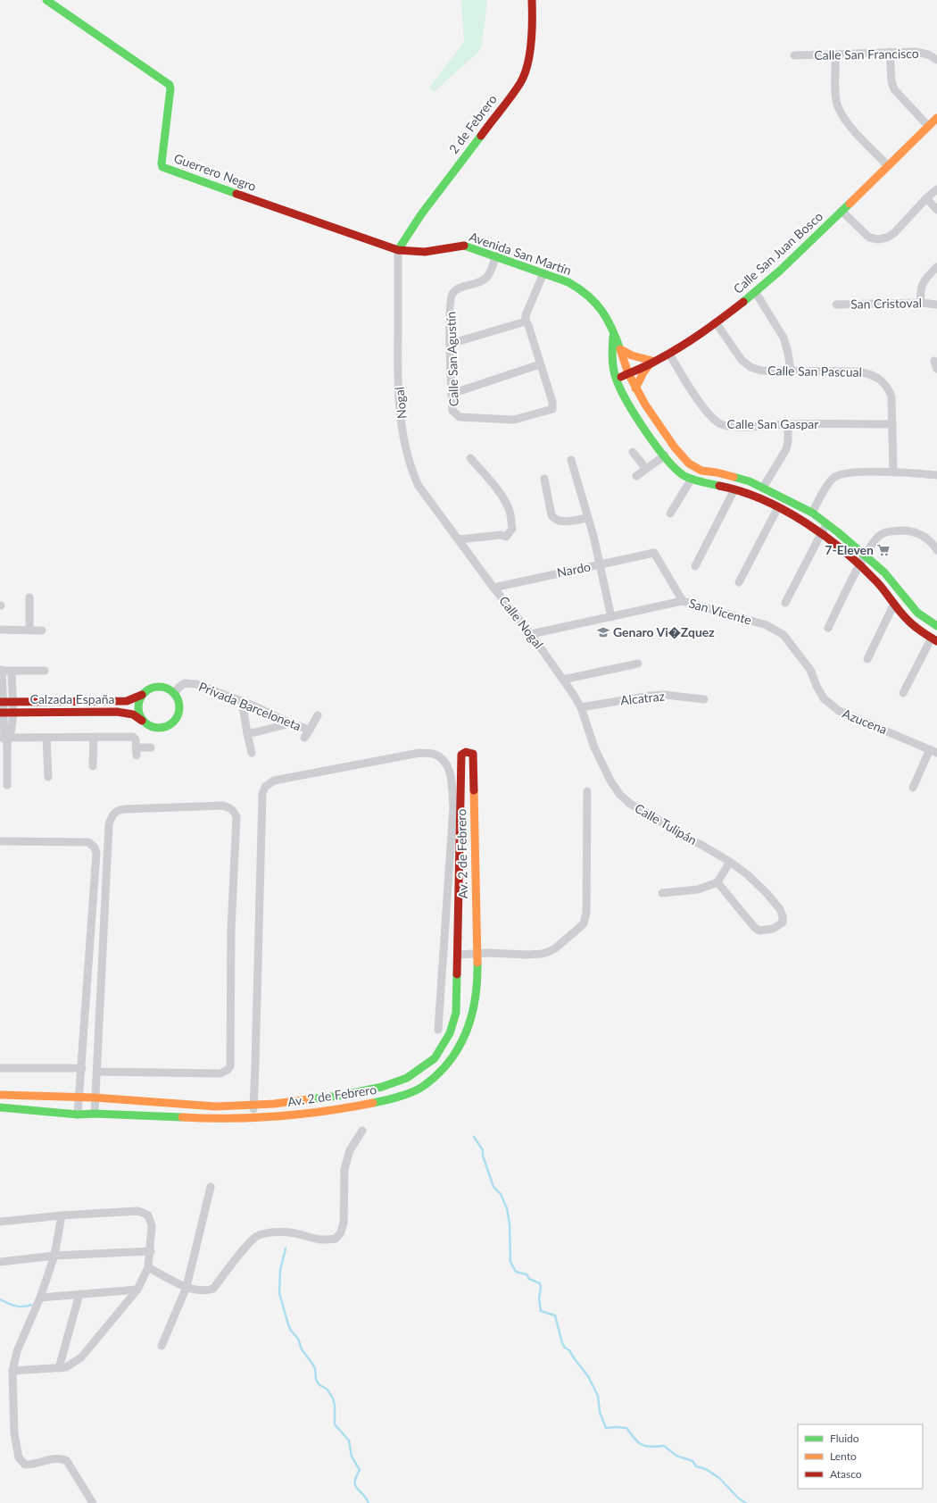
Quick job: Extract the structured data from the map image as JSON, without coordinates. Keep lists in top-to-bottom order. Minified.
{"streets":{"street":["Calle San Francisco","2 de Febrero","Guerrero Negro","Calle San Juan Bosco","Avenida San Martín","San Cristoval","Calle San Agustín","Calle San Pascual","Nogal","Calle San Gaspar","Nardo","San Vicente","Calle Nogal","Alcatraz","Calzada España","Privada Barceloneta","Azucena","Calle Tulipán","Av. 2 de Febrero"]},"crossings":[["2 de Febrero","Guerrero Negro"],["2 de Febrero","Avenida San Martín"],["2 de Febrero","Nogal"],["Guerrero Negro","Avenida San Martín"],["Guerrero Negro","Nogal"],["Calle San Juan Bosco","Calle San Pascual"],["Calle San Juan Bosco","Calle San Gaspar"],["Avenida San Martín","Calle San Agustín"],["Avenida San Martín","Nogal"],["Calle San Pascual","Calle San Gaspar"],["Nogal","Calle Nogal"],["Nardo","San Vicente"],["Nardo","Calle Nogal"],["San Vicente","Azucena"],["Calle Nogal","Alcatraz"],["Calle Nogal","Calle Tulipán"],["Alcatraz","Calle Tulipán"],["Calzada España","Privada Barceloneta"]],"places":{"supermarket":["7-Eleven"],"school or university":["Genaro Vi�Zquez"]},"legend":["Fluido","Lento","Atasco"]}
